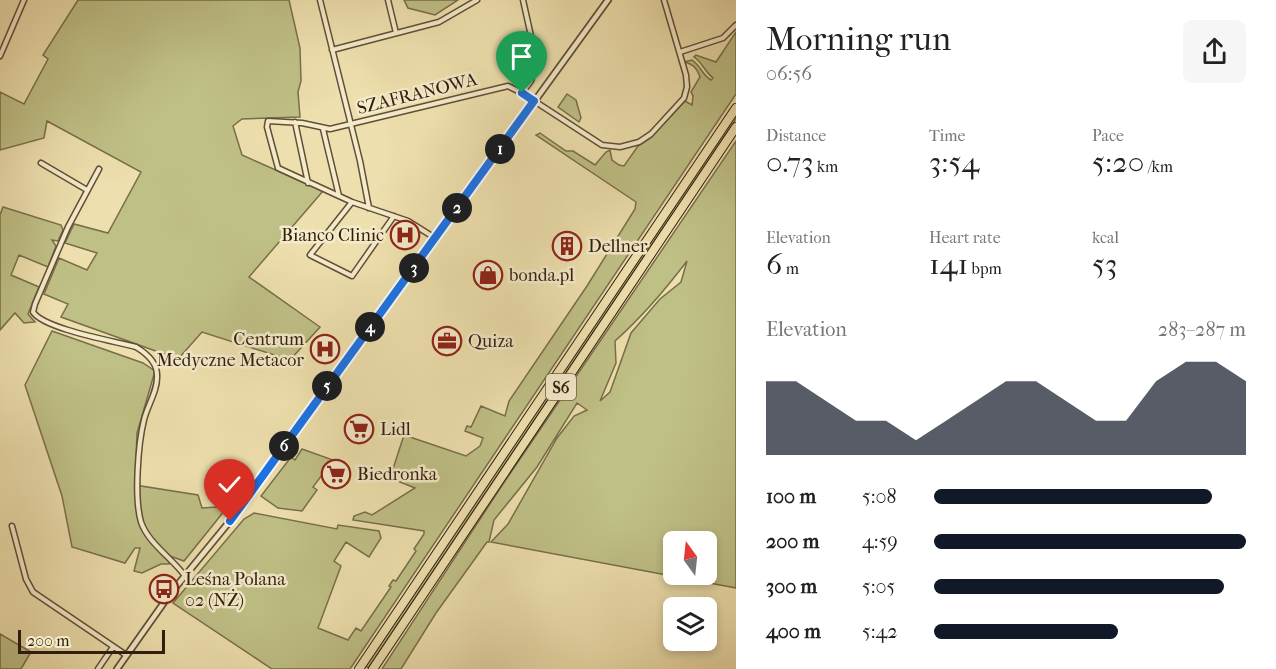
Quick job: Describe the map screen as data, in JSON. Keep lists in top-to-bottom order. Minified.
{"streets":{"highway":["S6"],"street":["SZAFRANOWA"]},"places":{"hospital":["Bianco Clinic","Centrum Medyczne Metacor"],"building":["Dellner"],"shop":["bonda.pl"],"office":["Quiza"],"supermarket":["Lidl","Biedronka"],"bus stop":["Leśna Polana 02 (NŻ)"]},"scale_bar":"200 m","north":"top","page":{"heading":["Morning run","06:56"],"stats":[["Distance","0.73 km"],["Time","3:54"],["Pace","5:20 /km"],["Elevation","6 m"],["Heart rate","141 bpm"],["kcal","53"]],"pins":["1","2","3","4","5","6"],"chart":["Elevation","283–287 m"],"list":[{"name":"100 m","note":"5:08"},{"name":"200 m","note":"4:59"},{"name":"300 m","note":"5:05"},{"name":"400 m","note":"5:42"}],"scale":"200 m"}}
